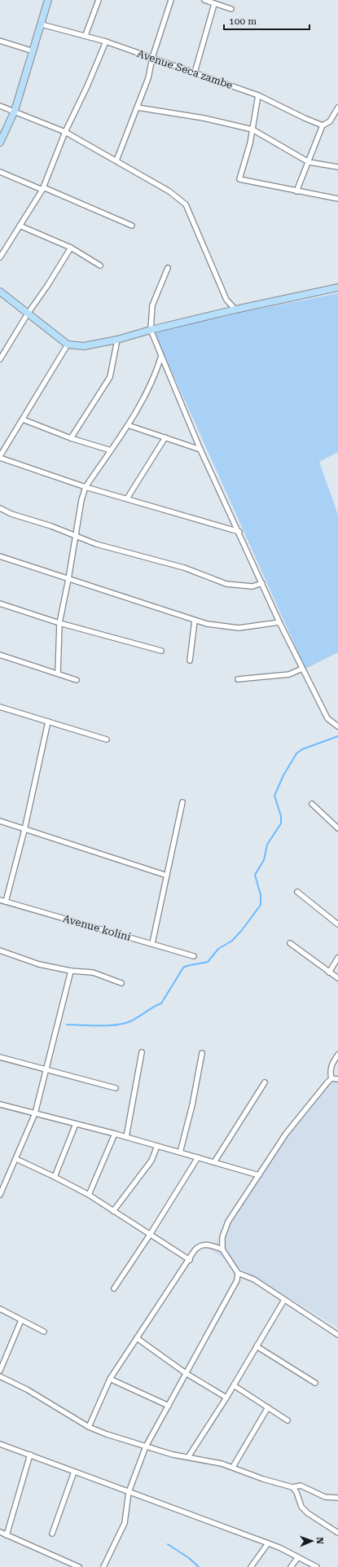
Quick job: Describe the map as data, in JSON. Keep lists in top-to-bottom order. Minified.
{"streets":{"street":["Avenue Seca zambe","Avenue kolini"]},"scale_bar":"100 m","north":"right"}
